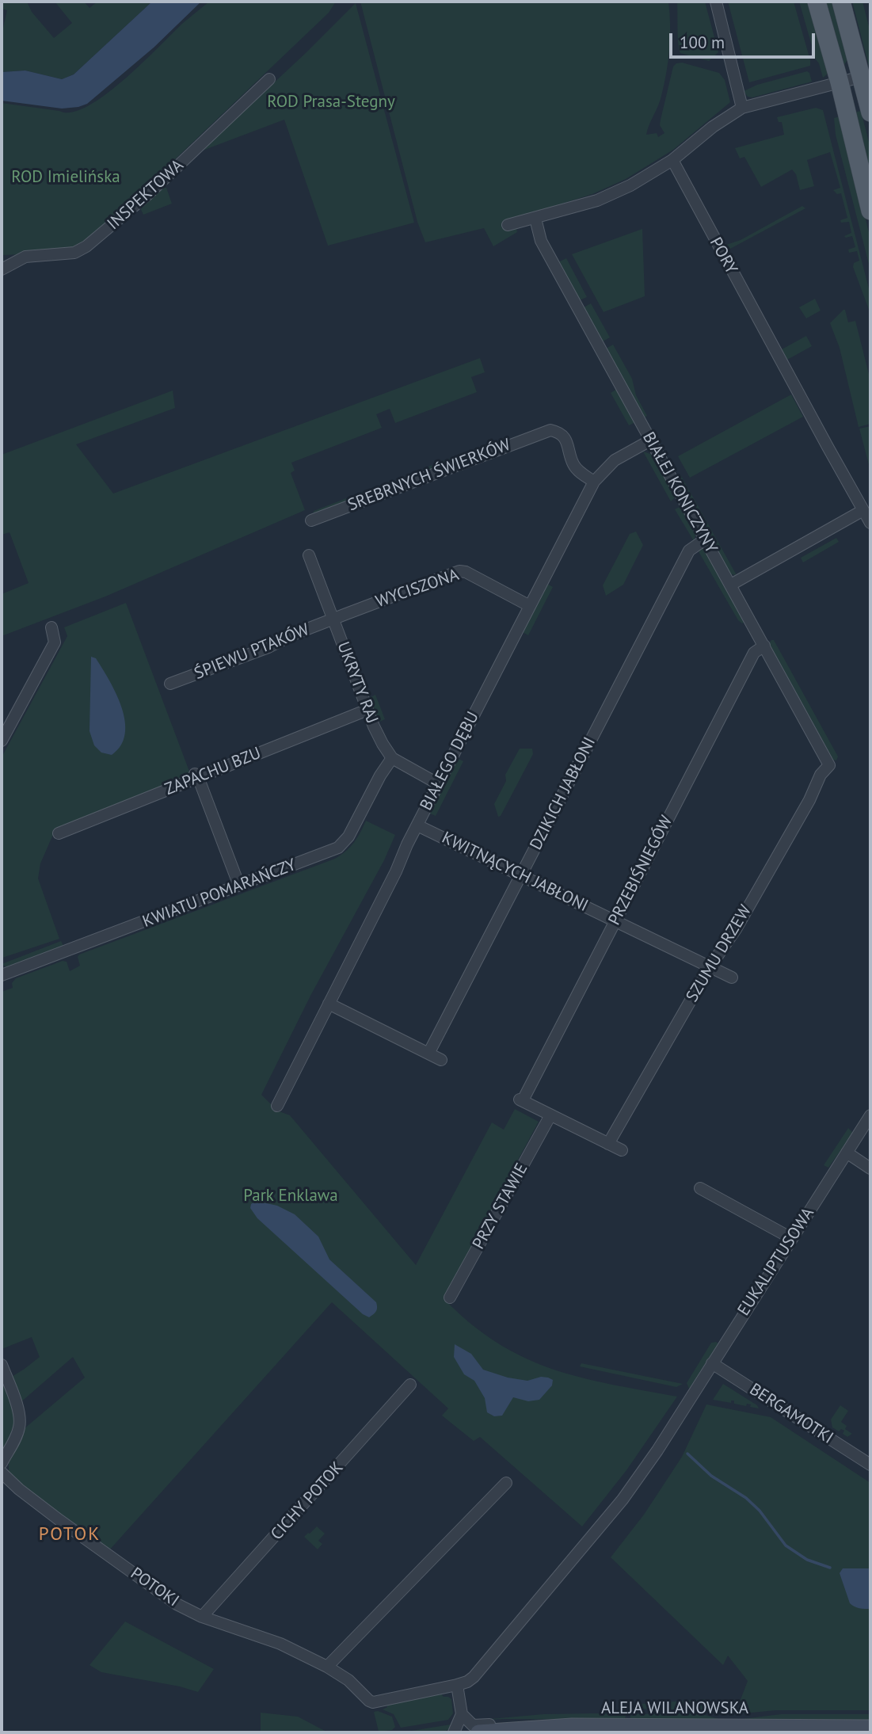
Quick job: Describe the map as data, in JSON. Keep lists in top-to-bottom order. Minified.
{"streets":{"main road":["ALEJA WILANOWSKA"],"street":["INSPEKTOWA","PORY","SREBRNYCH ŚWIERKÓW","BIAŁEJ KONICZYNY","WYCISZONA","ŚPIEWU PTAKÓW","UKRYTY RAJ","BIAŁEGO DĘBU","ZAPACHU BZU","DZIKICH JABŁONI","PRZEBIŚNIEGÓW","KWITNĄCYCH JABŁONI","KWIATU POMARAŃCZY","SZUMU DRZEW","PRZY STAWIE","EUKALIPTUSOWA","BERGAMOTKI","CICHY POTOK","POTOKI"]},"crossings":[["SREBRNYCH ŚWIERKÓW","BIAŁEGO DĘBU"],["BIAŁEJ KONICZYNY","BIAŁEGO DĘBU"],["BIAŁEJ KONICZYNY","DZIKICH JABŁONI"],["BIAŁEJ KONICZYNY","PRZEBIŚNIEGÓW"],["BIAŁEJ KONICZYNY","SZUMU DRZEW"],["WYCISZONA","ŚPIEWU PTAKÓW"],["WYCISZONA","UKRYTY RAJ"],["WYCISZONA","BIAŁEGO DĘBU"],["ŚPIEWU PTAKÓW","UKRYTY RAJ"],["UKRYTY RAJ","BIAŁEGO DĘBU"],["UKRYTY RAJ","ZAPACHU BZU"],["UKRYTY RAJ","KWIATU POMARAŃCZY"],["BIAŁEGO DĘBU","KWITNĄCYCH JABŁONI"],["DZIKICH JABŁONI","KWITNĄCYCH JABŁONI"],["PRZEBIŚNIEGÓW","KWITNĄCYCH JABŁONI"],["PRZEBIŚNIEGÓW","PRZY STAWIE"],["KWITNĄCYCH JABŁONI","SZUMU DRZEW"],["EUKALIPTUSOWA","BERGAMOTKI"],["EUKALIPTUSOWA","POTOKI"],["CICHY POTOK","POTOKI"]],"districts":["POTOK"],"parks":["ROD Prasa-Stegny","ROD Imielińska","Park Enklawa"],"scale_bar":"100 m"}
